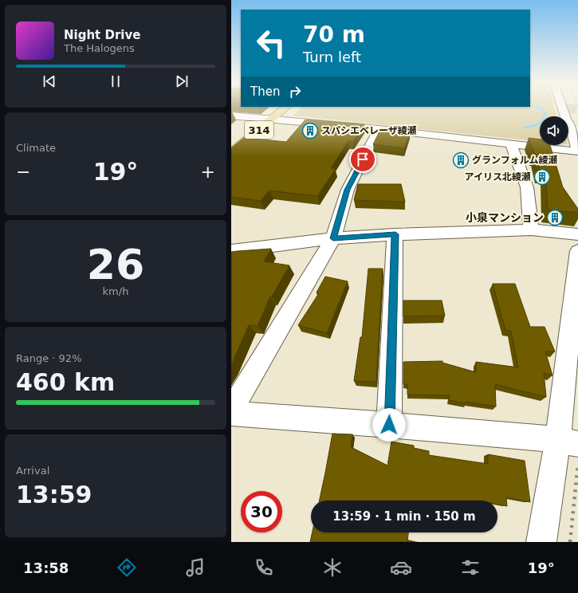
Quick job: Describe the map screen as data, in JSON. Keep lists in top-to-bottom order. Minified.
{"streets":{"main road":["314"]},"places":{"building":["スパシエベレーザ綾瀬","グランフォルム綾瀬","アイリス北綾瀬","小泉マンション"]},"page":{"turn":["70 m","Turn left"],"song":["Night Drive","The Halogens"],"then":"Then","tile":["Climate",["26","km/h"],["Range · 92%","460 km"],["Arrival","13:59"]],"heat":["−","19°","+"],"limit":"30","trip":"13:59 · 1 min · 150 m","tabs":["13:58","19°"]}}
